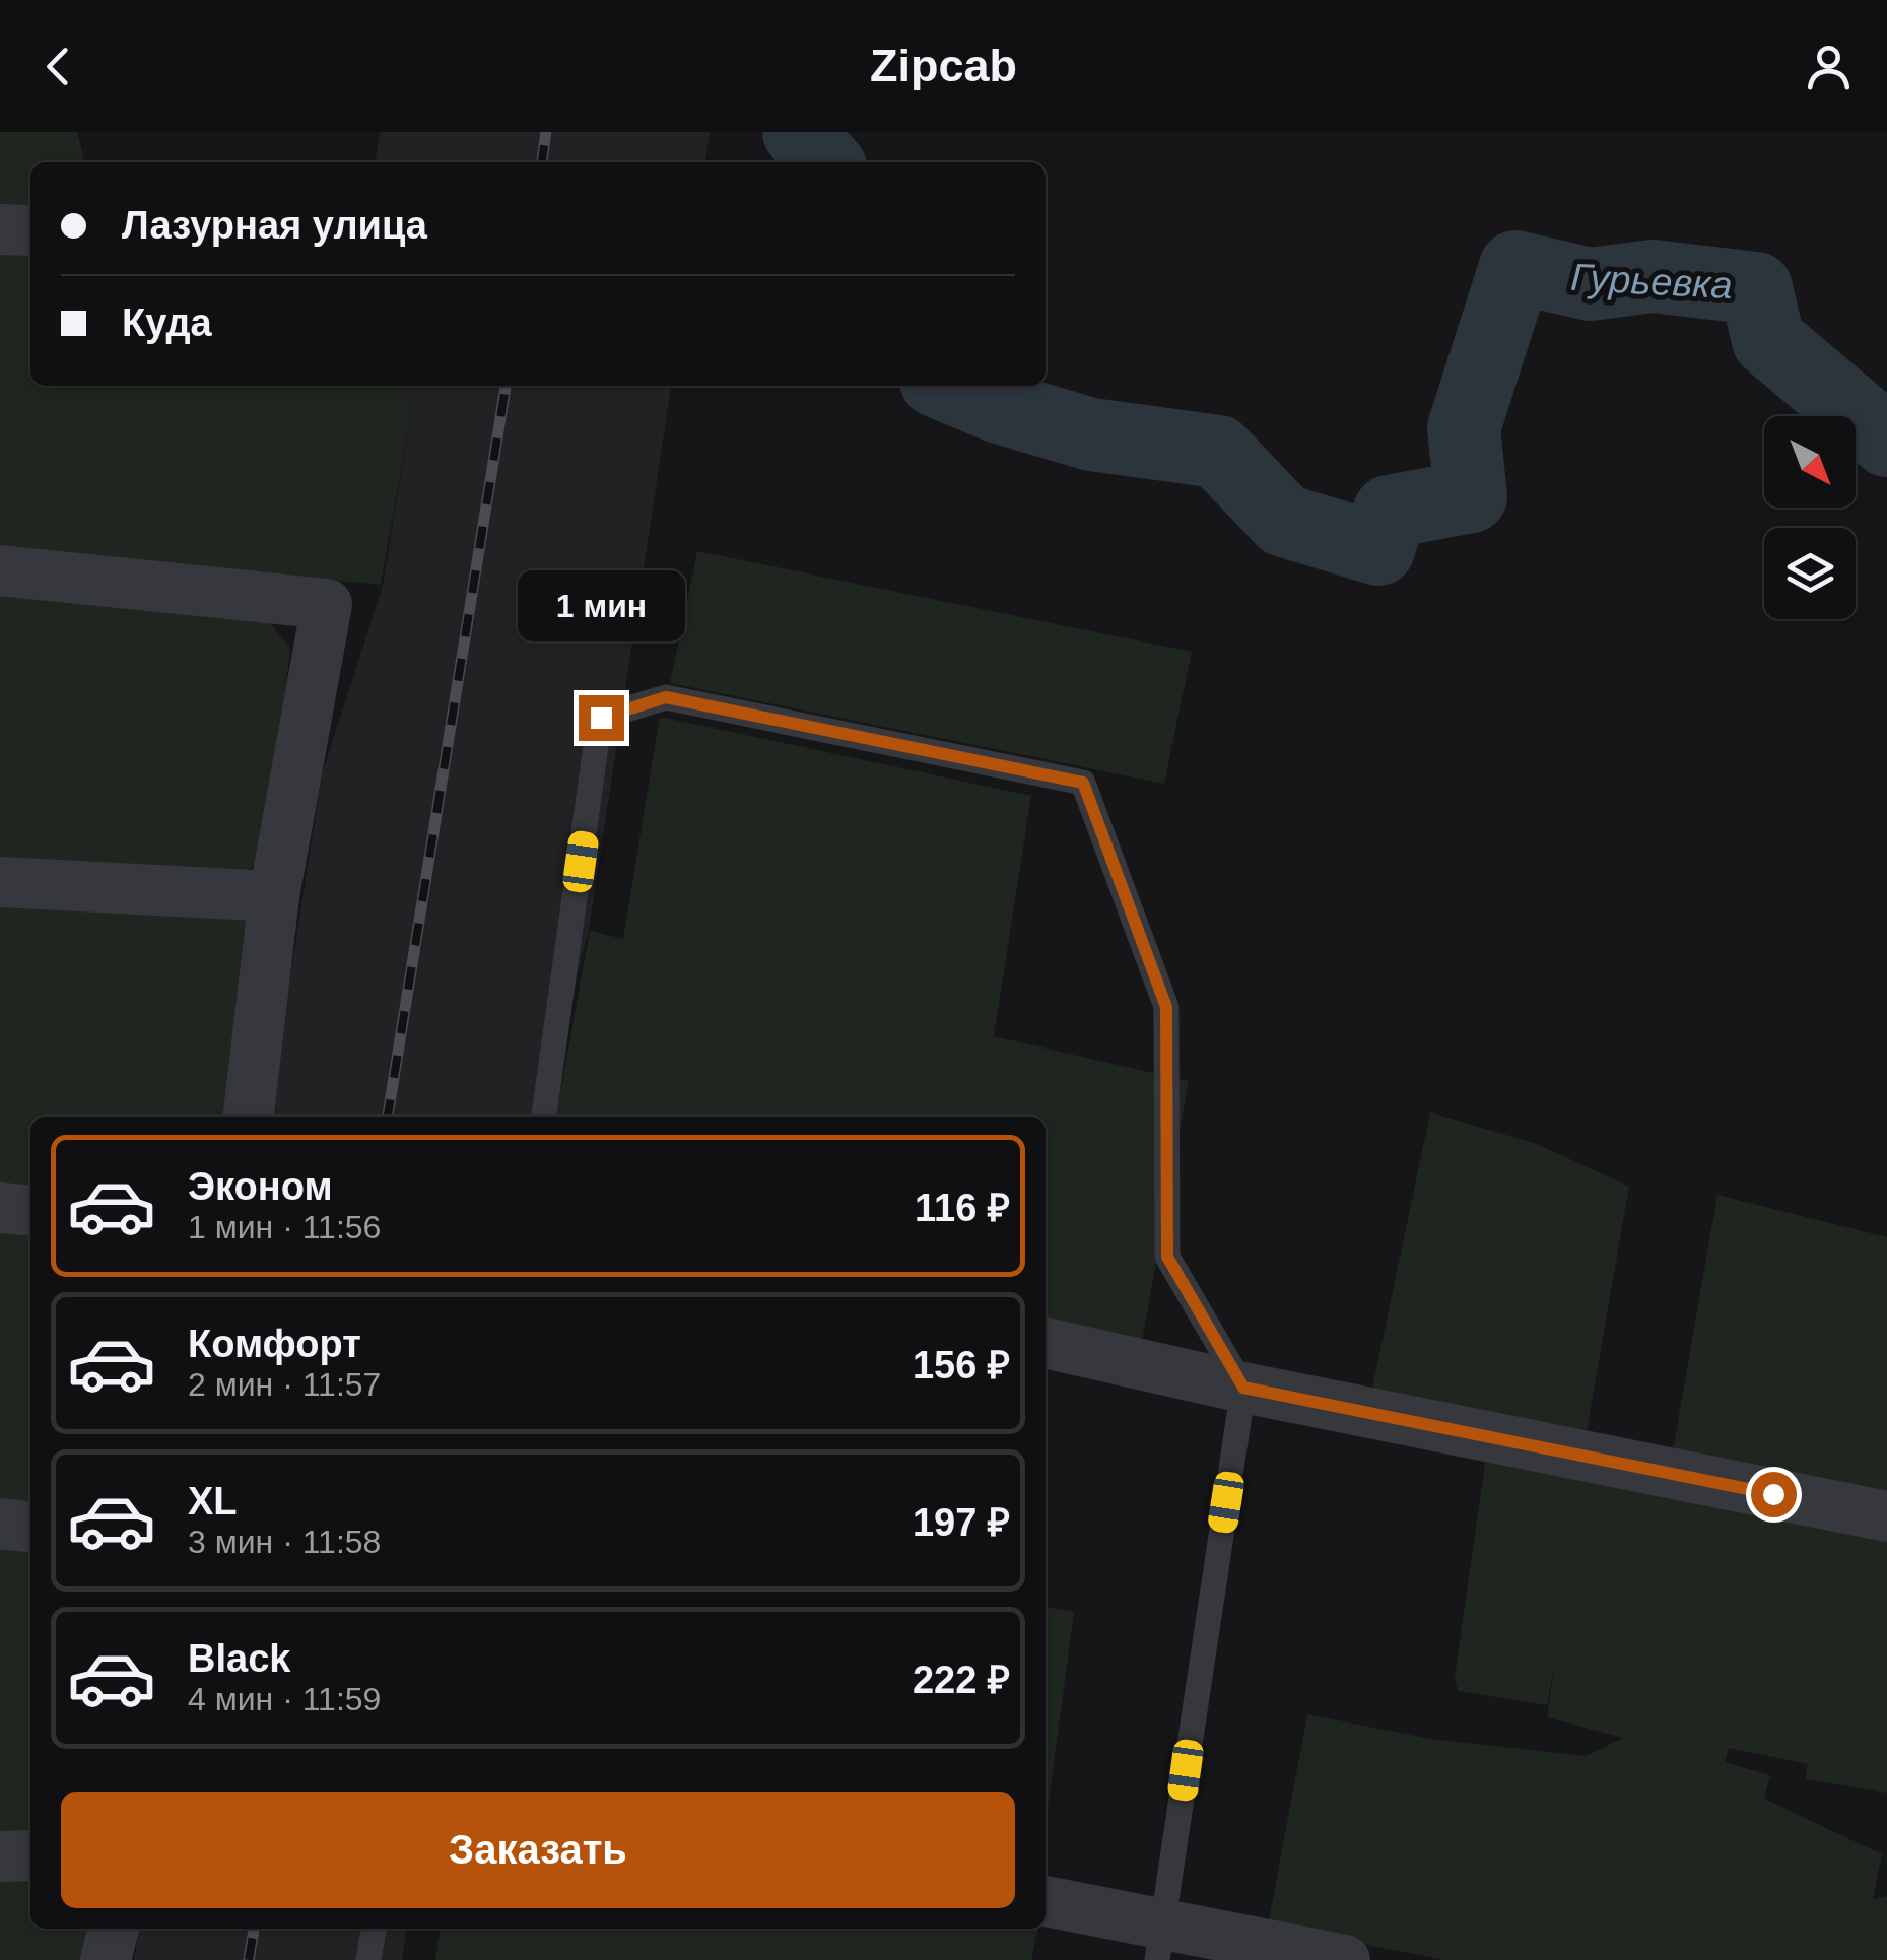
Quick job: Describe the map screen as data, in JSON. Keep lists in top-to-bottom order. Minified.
{"water":["Гурьевка"],"north":"bottom right","page":{"header":"Zipcab","banner":["Лазурная улица","Куда"],"bubble":"1 мин","list":[{"name":"Эконом","note":"1 мин · 11:56","value":"116 ₽"},{"name":"Комфорт","note":"2 мин · 11:57","value":"156 ₽"},{"name":"XL","note":"3 мин · 11:58","value":"197 ₽"},{"name":"Black","note":"4 мин · 11:59","value":"222 ₽"}],"buttons":"Заказать"}}
